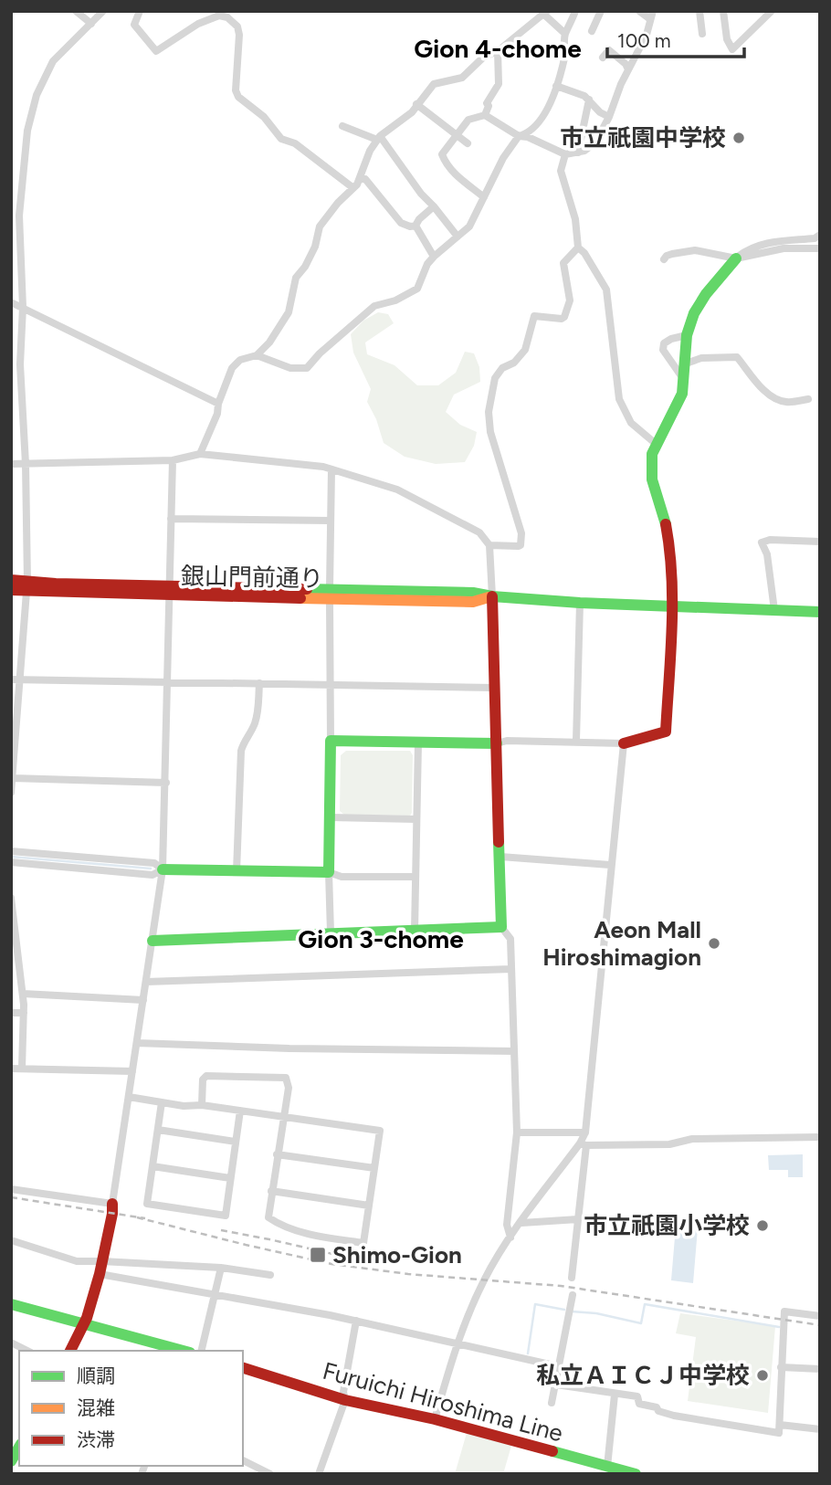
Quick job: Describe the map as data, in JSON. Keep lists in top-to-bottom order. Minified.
{"streets":{"street":["銀山門前通り","Furuichi Hiroshima Line"]},"districts":["Gion 4-chome","Gion 3-chome"],"places":{"other":["市立祇園中学校","Aeon Mall Hiroshimagion","市立祇園小学校","私立ＡＩＣＪ中学校"],"transit":["Shimo-Gion"]},"legend":["順調","混雑","渋滞"],"scale_bar":"100 m"}
